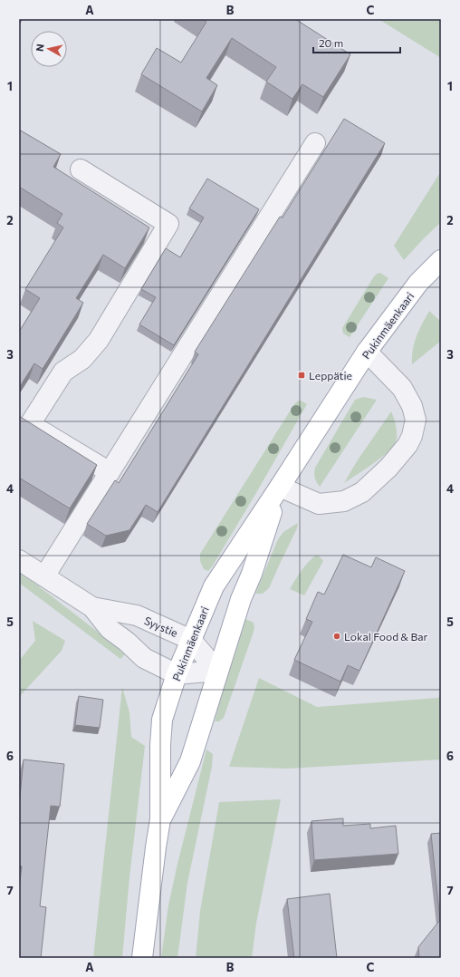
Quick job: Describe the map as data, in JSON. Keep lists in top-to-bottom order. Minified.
{"streets":{"main road":["Pukinmäenkaari"],"street":["Syystie"]},"crossings":[["Pukinmäenkaari","Syystie"]],"places":{"transit":["Leppätie"],"other":["Lokal Food & Bar"]},"scale_bar":"20 m","north":"left","grid":{"columns":["A","B","C"],"rows":["1","2","3","4","5","6","7"]}}
